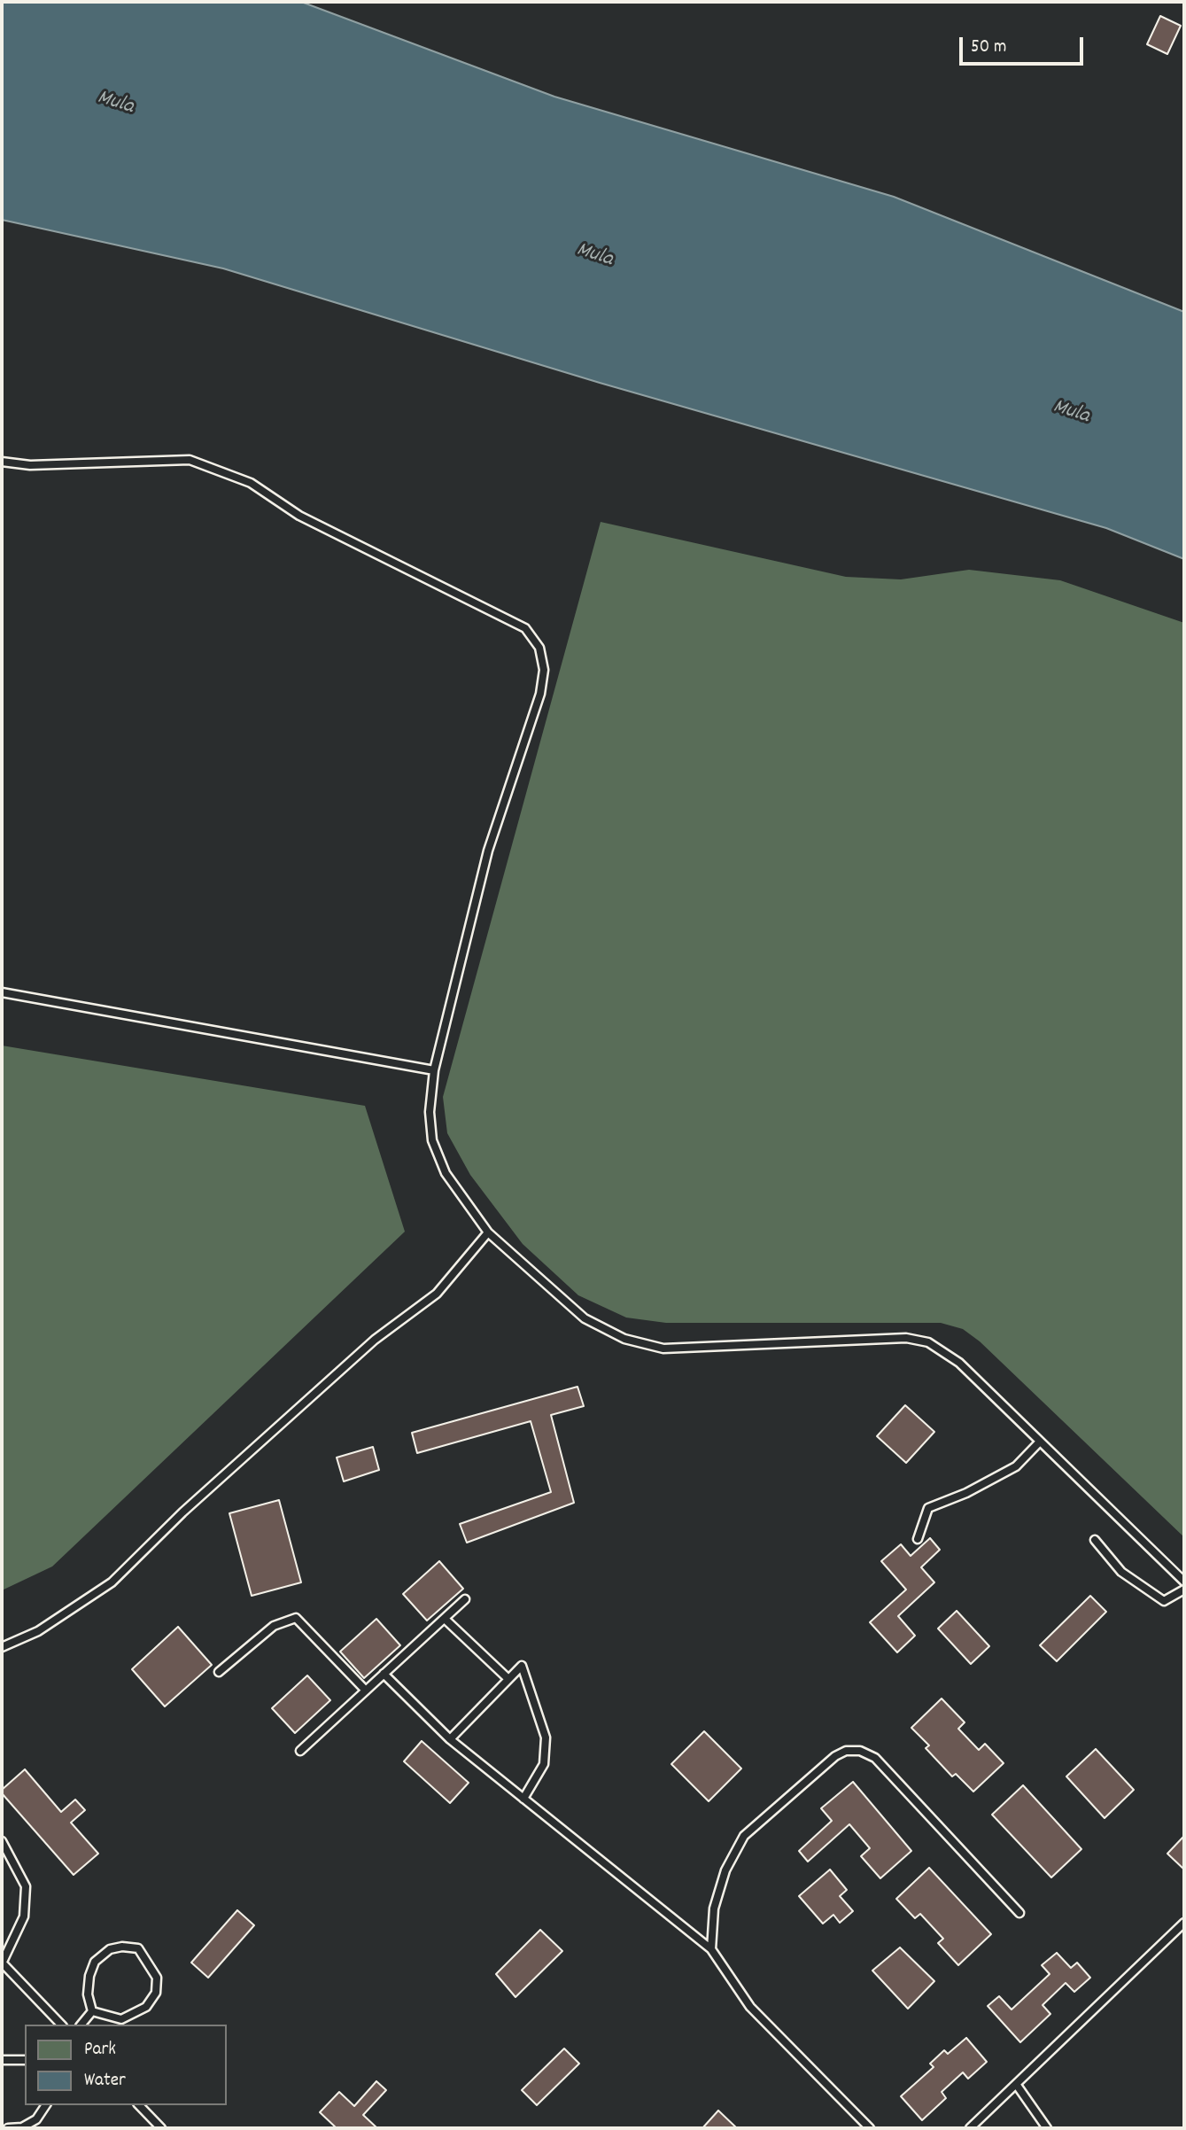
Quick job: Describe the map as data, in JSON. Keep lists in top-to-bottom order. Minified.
{"water":["Mula"],"legend":["Park","Water"],"scale_bar":"50 m"}
